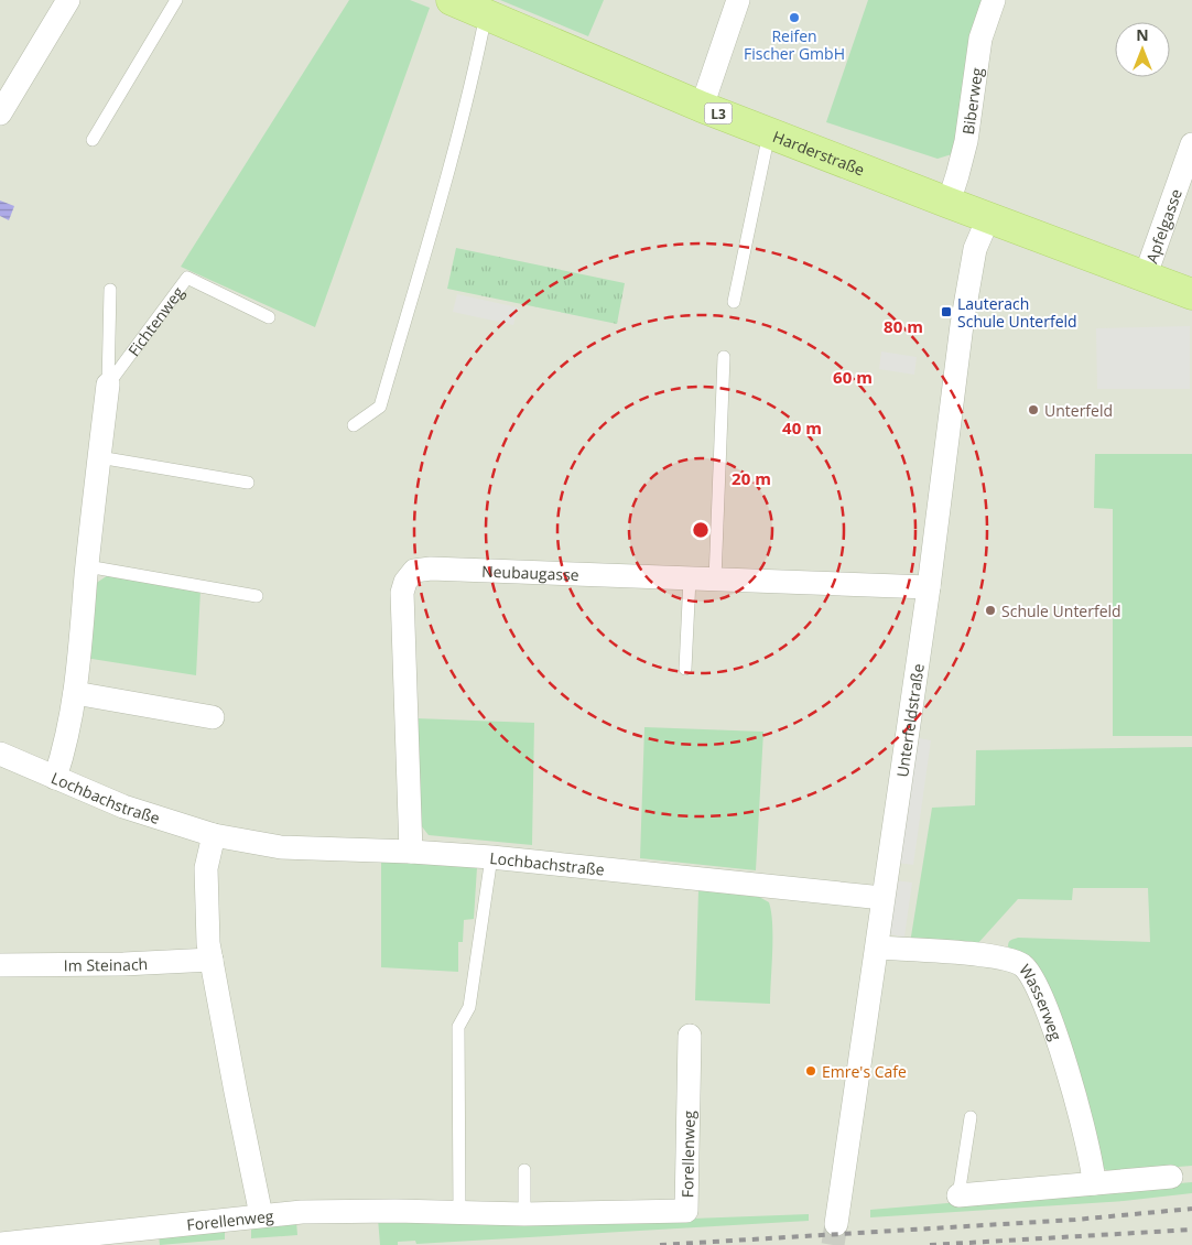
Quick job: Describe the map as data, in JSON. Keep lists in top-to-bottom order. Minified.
{"streets":{"main road":["L3","Harderstraße"],"street":["Biberweg","Apfelgasse","Fichtenweg","Neubaugasse","Unterfeldstraße","Lochbachstraße","Im Steinach","Wasserweg","Forellenweg"]},"crossings":[["Biberweg","Harderstraße"],["Harderstraße","Apfelgasse"],["Harderstraße","Unterfeldstraße"],["Fichtenweg","Lochbachstraße"],["Neubaugasse","Unterfeldstraße"],["Neubaugasse","Lochbachstraße"],["Unterfeldstraße","Lochbachstraße"],["Unterfeldstraße","Wasserweg"]],"places":{"other":["Reifen Fischer GmbH","Unterfeld","Schule Unterfeld","Emre's Cafe"],"transit":["Lauterach Schule Unterfeld"]},"north":"top","rings":["80 m","60 m","40 m","20 m"]}
